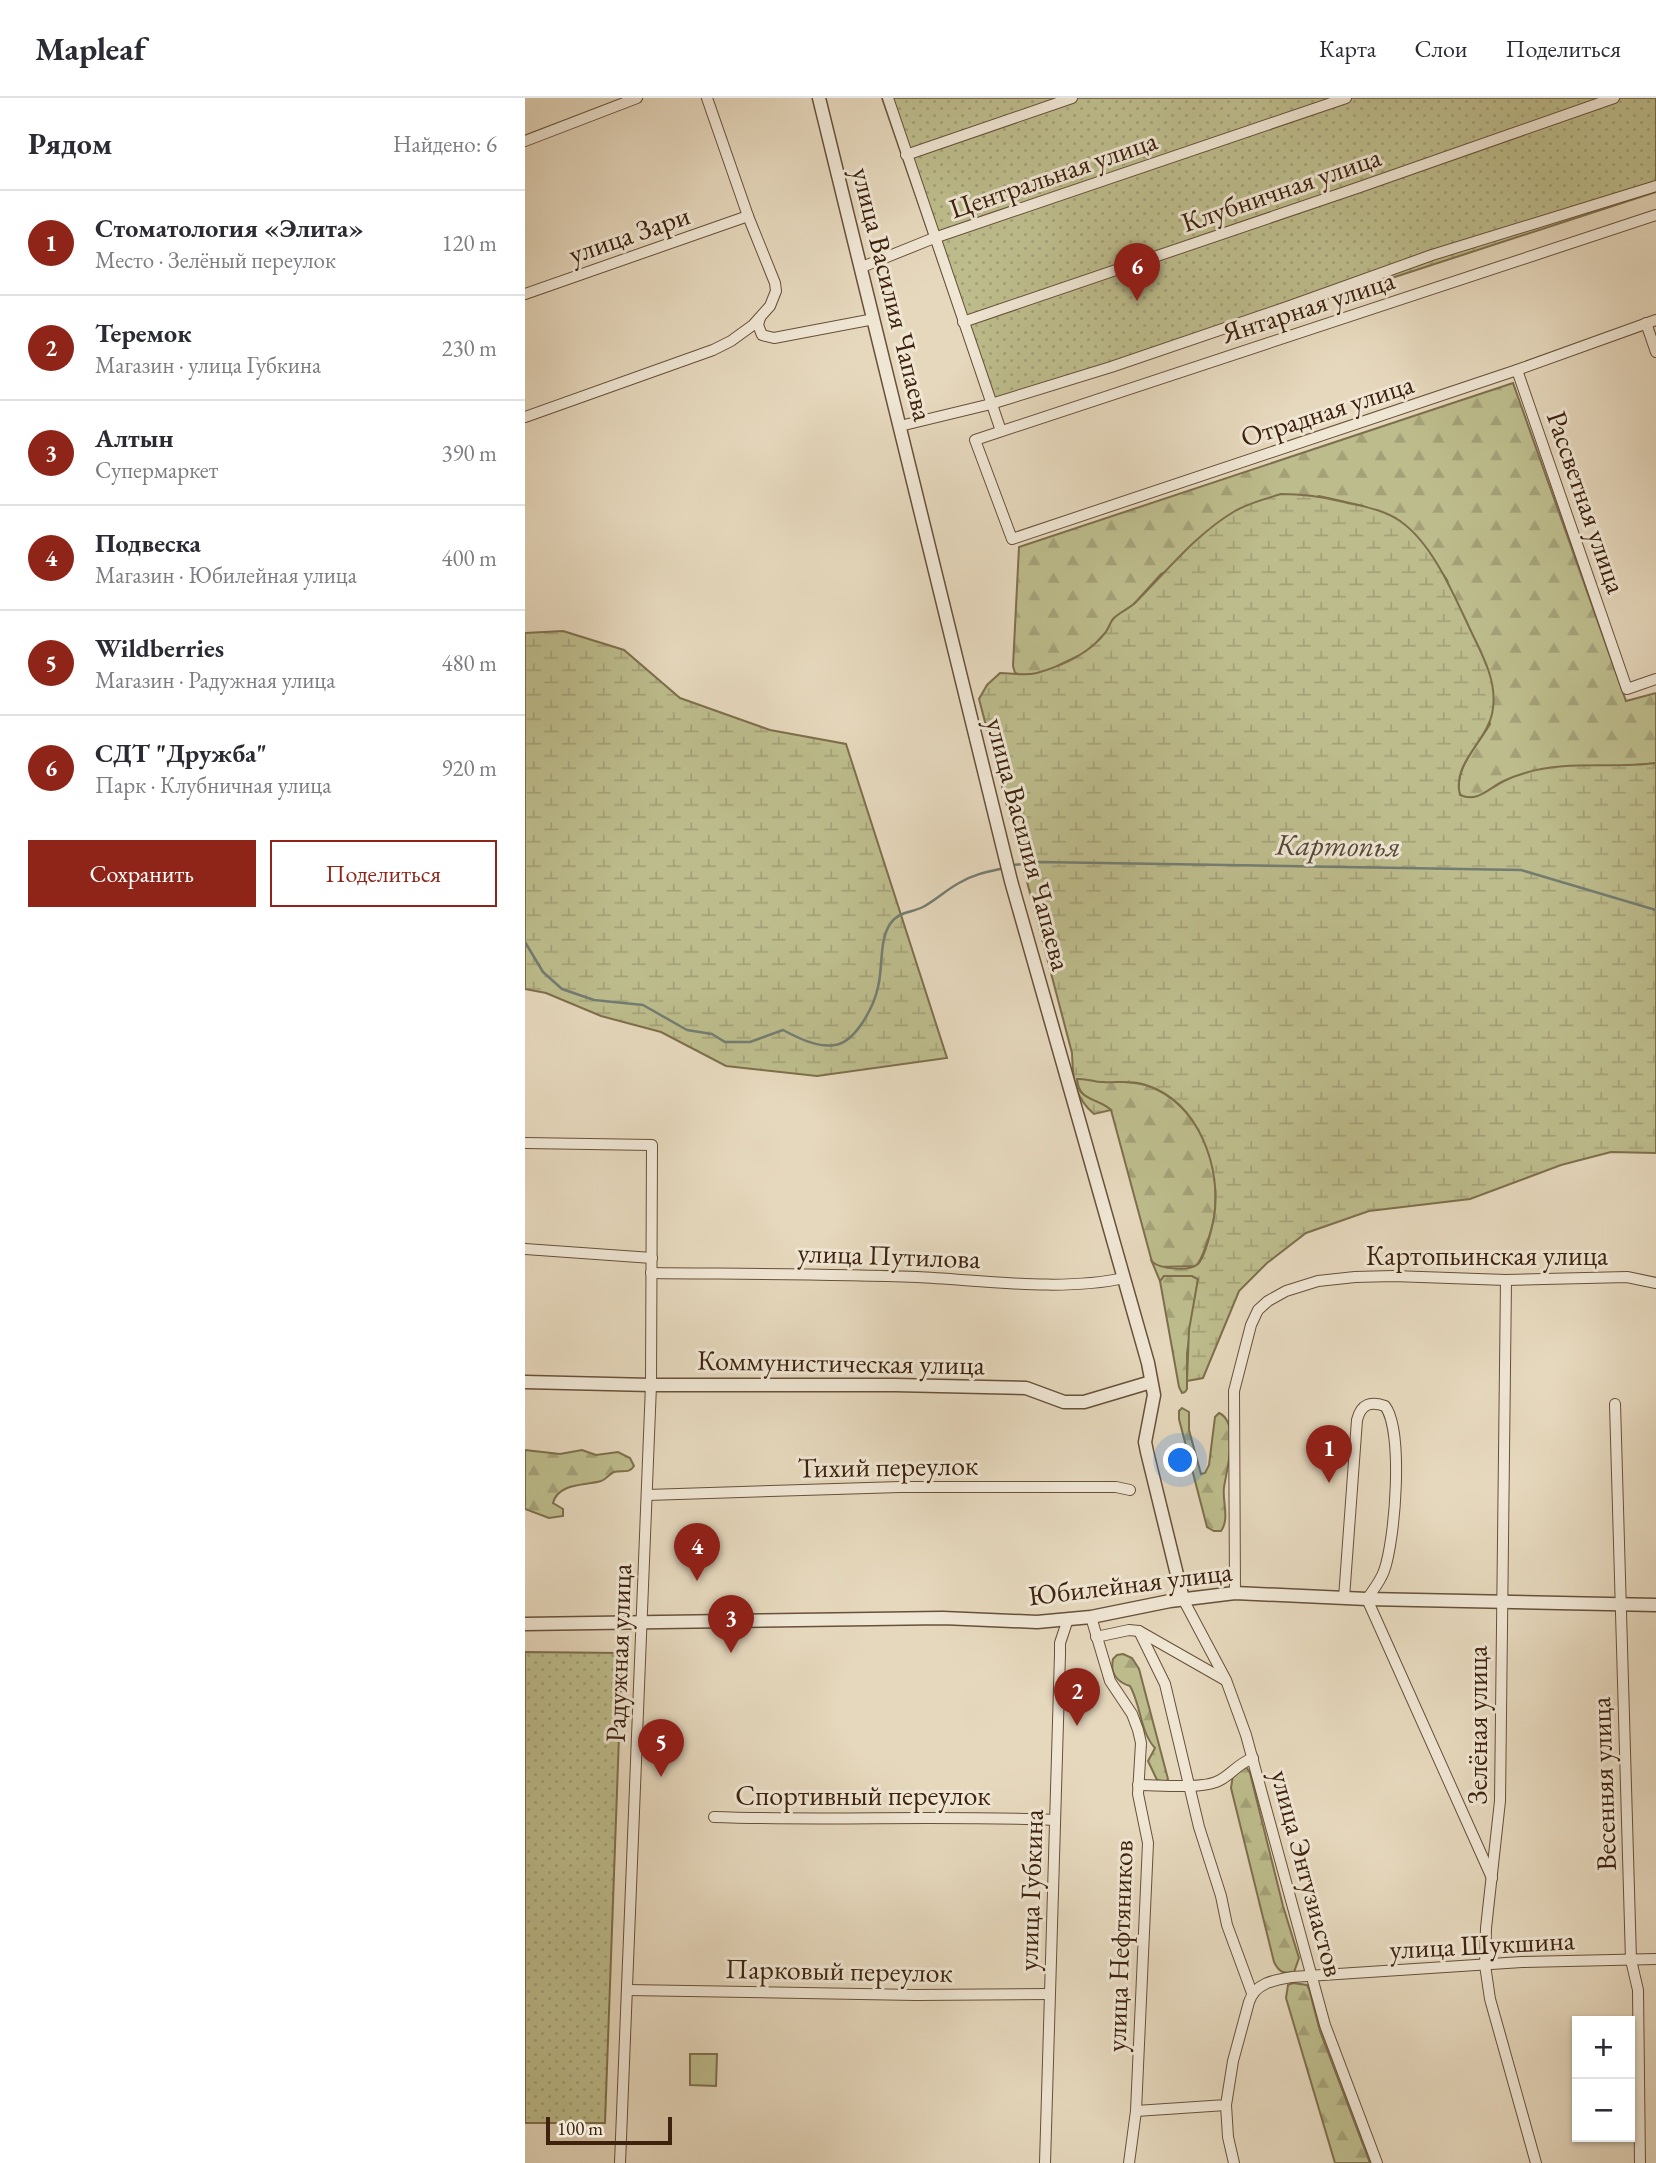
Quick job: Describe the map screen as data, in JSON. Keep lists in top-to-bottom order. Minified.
{"streets":{"street":["Центральная улица","Клубничная улица","улица Зари","улица Василия Чапаева","Янтарная улица","Отрадная улица","Рассветная улица","улица Путилова","Картопьинская улица","Коммунистическая улица","Тихий переулок","Юбилейная улица","Радужная улица","Зелёная улица","Весенняя улица","Спортивный переулок","улица Энтузиастов","улица Губкина","улица Шукшина","улица Нефтяников","Парковый переулок"]},"crossings":[["Центральная улица","улица Василия Чапаева"],["улица Василия Чапаева","Янтарная улица"],["улица Василия Чапаева","улица Путилова"],["улица Василия Чапаева","Коммунистическая улица"],["улица Василия Чапаева","Юбилейная улица"],["улица Василия Чапаева","улица Энтузиастов"],["Янтарная улица","Отрадная улица"],["Отрадная улица","Рассветная улица"],["улица Путилова","Радужная улица"],["Картопьинская улица","Юбилейная улица"],["Картопьинская улица","Зелёная улица"],["Коммунистическая улица","Радужная улица"],["Тихий переулок","Радужная улица"],["Юбилейная улица","Радужная улица"],["Юбилейная улица","Зелёная улица"],["Юбилейная улица","Весенняя улица"],["Юбилейная улица","улица Энтузиастов"],["Юбилейная улица","улица Губкина"],["Юбилейная улица","улица Нефтяников"],["Радужная улица","Парковый переулок"],["Зелёная улица","улица Шукшина"],["Весенняя улица","улица Шукшина"],["Спортивный переулок","улица Губкина"],["улица Энтузиастов","улица Шукшина"],["улица Губкина","Парковый переулок"]],"water":["Картопья"],"scale_bar":"100 m","page":{"header":"Mapleaf","nav":["Карта","Слои","Поделиться"],"heading":["Рядом","Найдено: 6"],"list":[{"mark":"1","name":"Стоматология «Элита»","note":"Место · Зелёный переулок","value":"120 m"},{"mark":"2","name":"Теремок","note":"Магазин · улица Губкина","value":"230 m"},{"mark":"3","name":"Алтын","note":"Супермаркет","value":"390 m"},{"mark":"4","name":"Подвеска","note":"Магазин · Юбилейная улица","value":"400 m"},{"mark":"5","name":"Wildberries","note":"Магазин · Радужная улица","value":"480 m"},{"mark":"6","name":"СДТ \"Дружба\"","note":"Парк · Клубничная улица","value":"920 m"}],"pins":["6","1","4","3","2","5"],"buttons":["Сохранить","Поделиться"],"map_buttons":["+","−"],"scale":"100 m"}}
